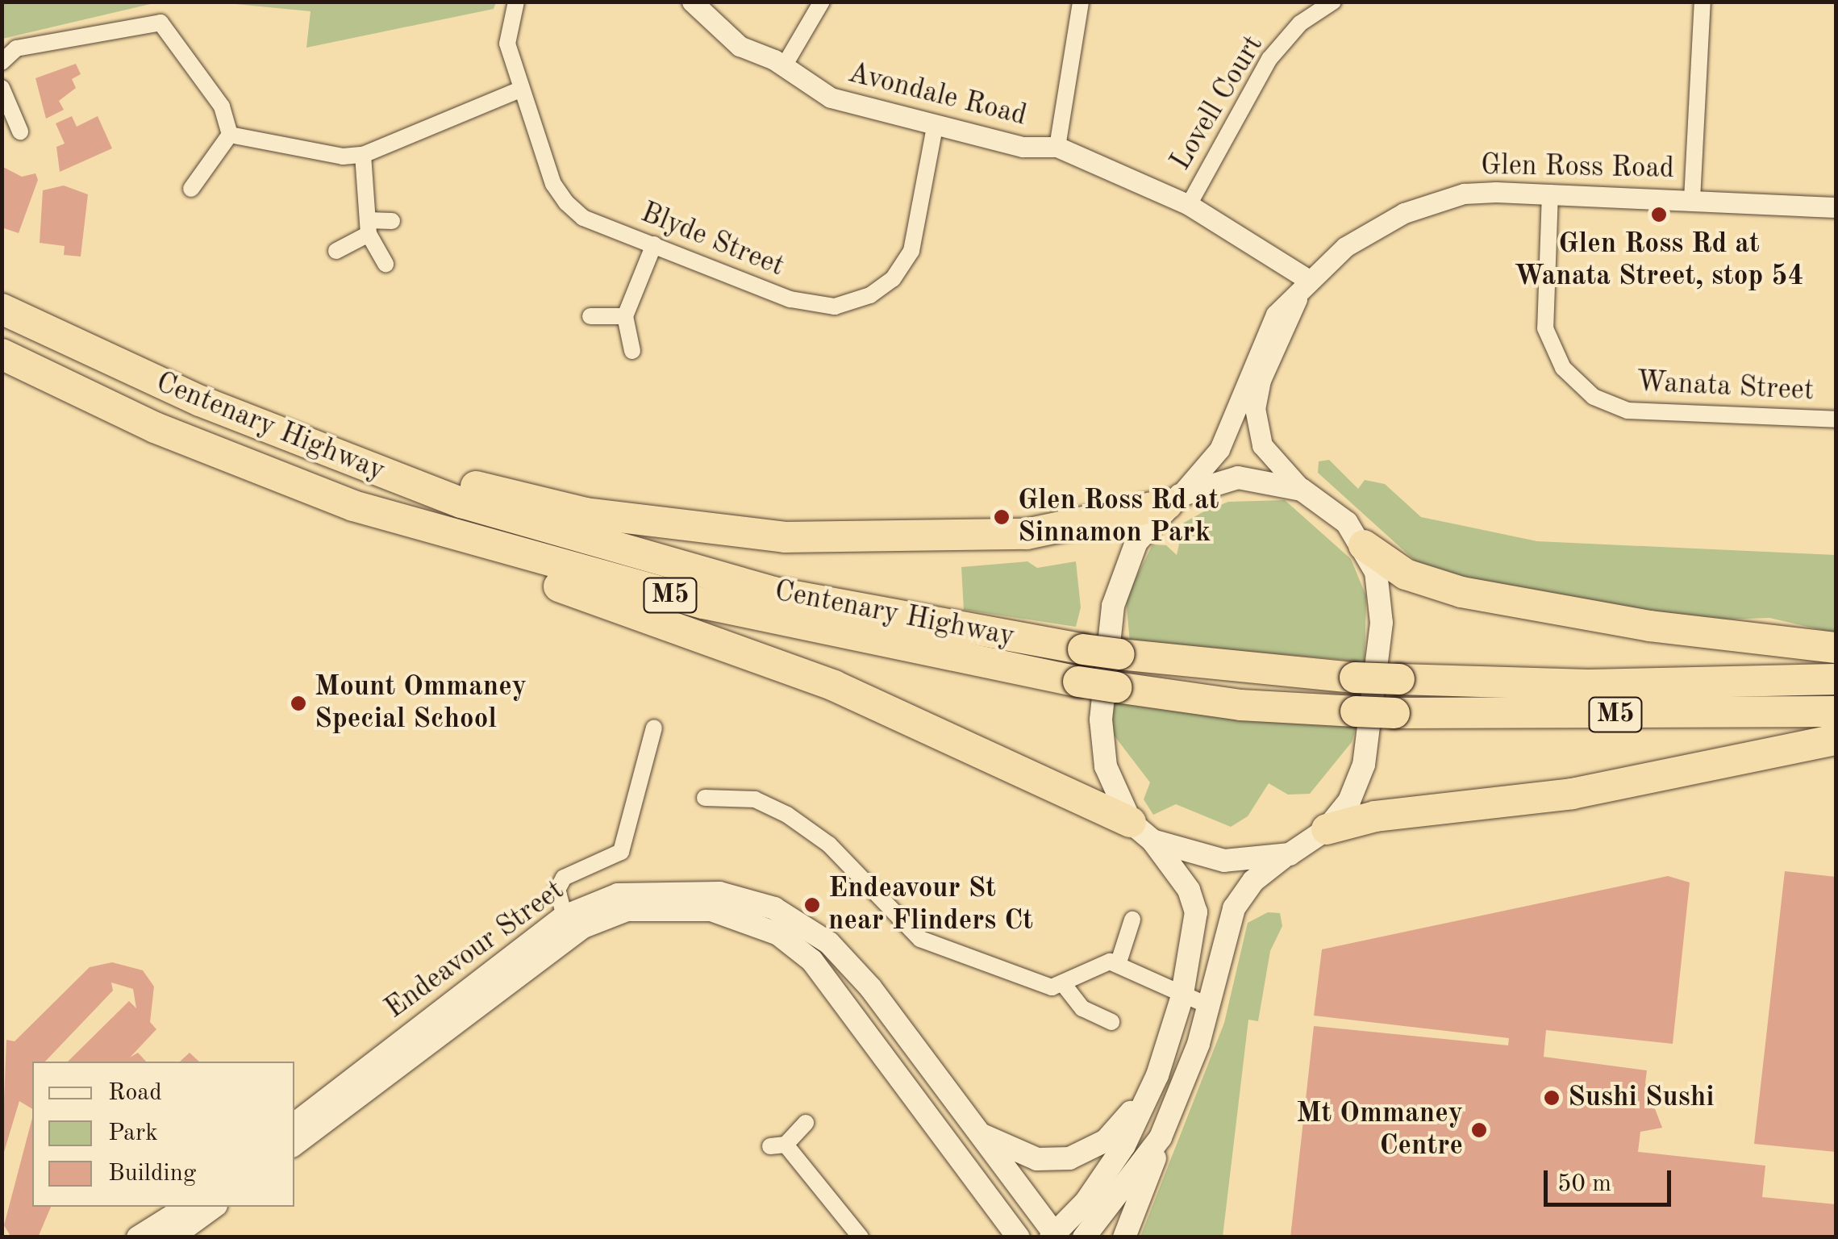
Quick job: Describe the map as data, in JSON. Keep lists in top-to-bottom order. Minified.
{"streets":{"highway":["Centenary Highway","M5"],"main road":["Endeavour Street"],"street":["Avondale Road","Lovell Court","Glen Ross Road","Blyde Street","Wanata Street"]},"crossings":[["Avondale Road","Lovell Court"],["Avondale Road","Glen Ross Road"],["Avondale Road","Blyde Street"],["Glen Ross Road","Wanata Street"]],"places":["Glen Ross Rd at Wanata Street, stop 54","Glen Ross Rd at Sinnamon Park","Mount Ommaney Special School","Endeavour St near Flinders Ct","Sushi Sushi","Mt Ommaney Centre"],"legend":["Road","Park","Building"],"scale_bar":"50 m"}
